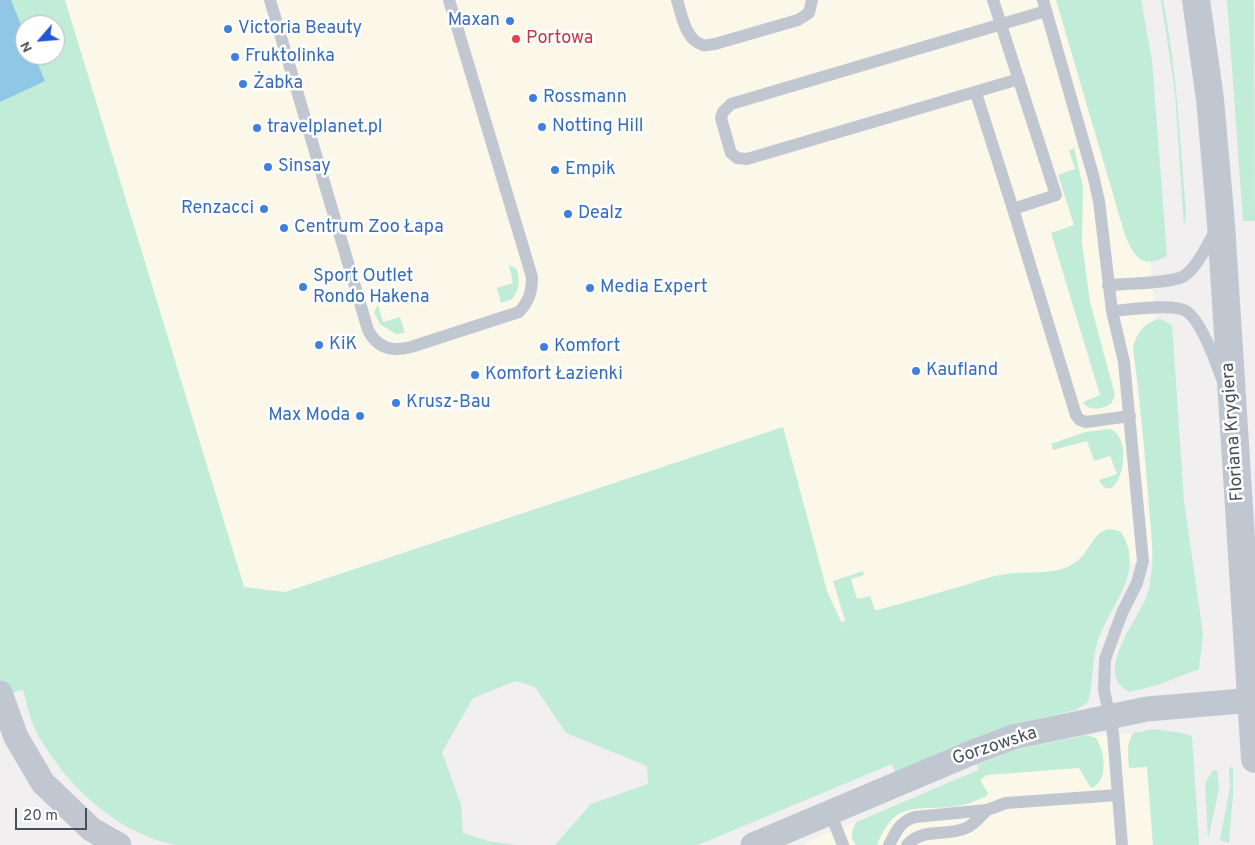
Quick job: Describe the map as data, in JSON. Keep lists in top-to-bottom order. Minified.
{"streets":{"street":["Floriana Krygiera","Gorzowska"]},"crossings":[["Floriana Krygiera","Gorzowska"]],"places":["Maxan","Victoria Beauty","Portowa","Fruktolinka","Żabka","Rossmann","Notting Hill","travelplanet.pl","Sinsay","Empik","Renzacci","Dealz","Centrum Zoo Łapa","Sport Outlet Rondo Hakena","Media Expert","KiK","Komfort","Kaufland","Komfort Łazienki","Krusz-Bau","Max Moda"],"scale_bar":"20 m","north":"bottom left"}
